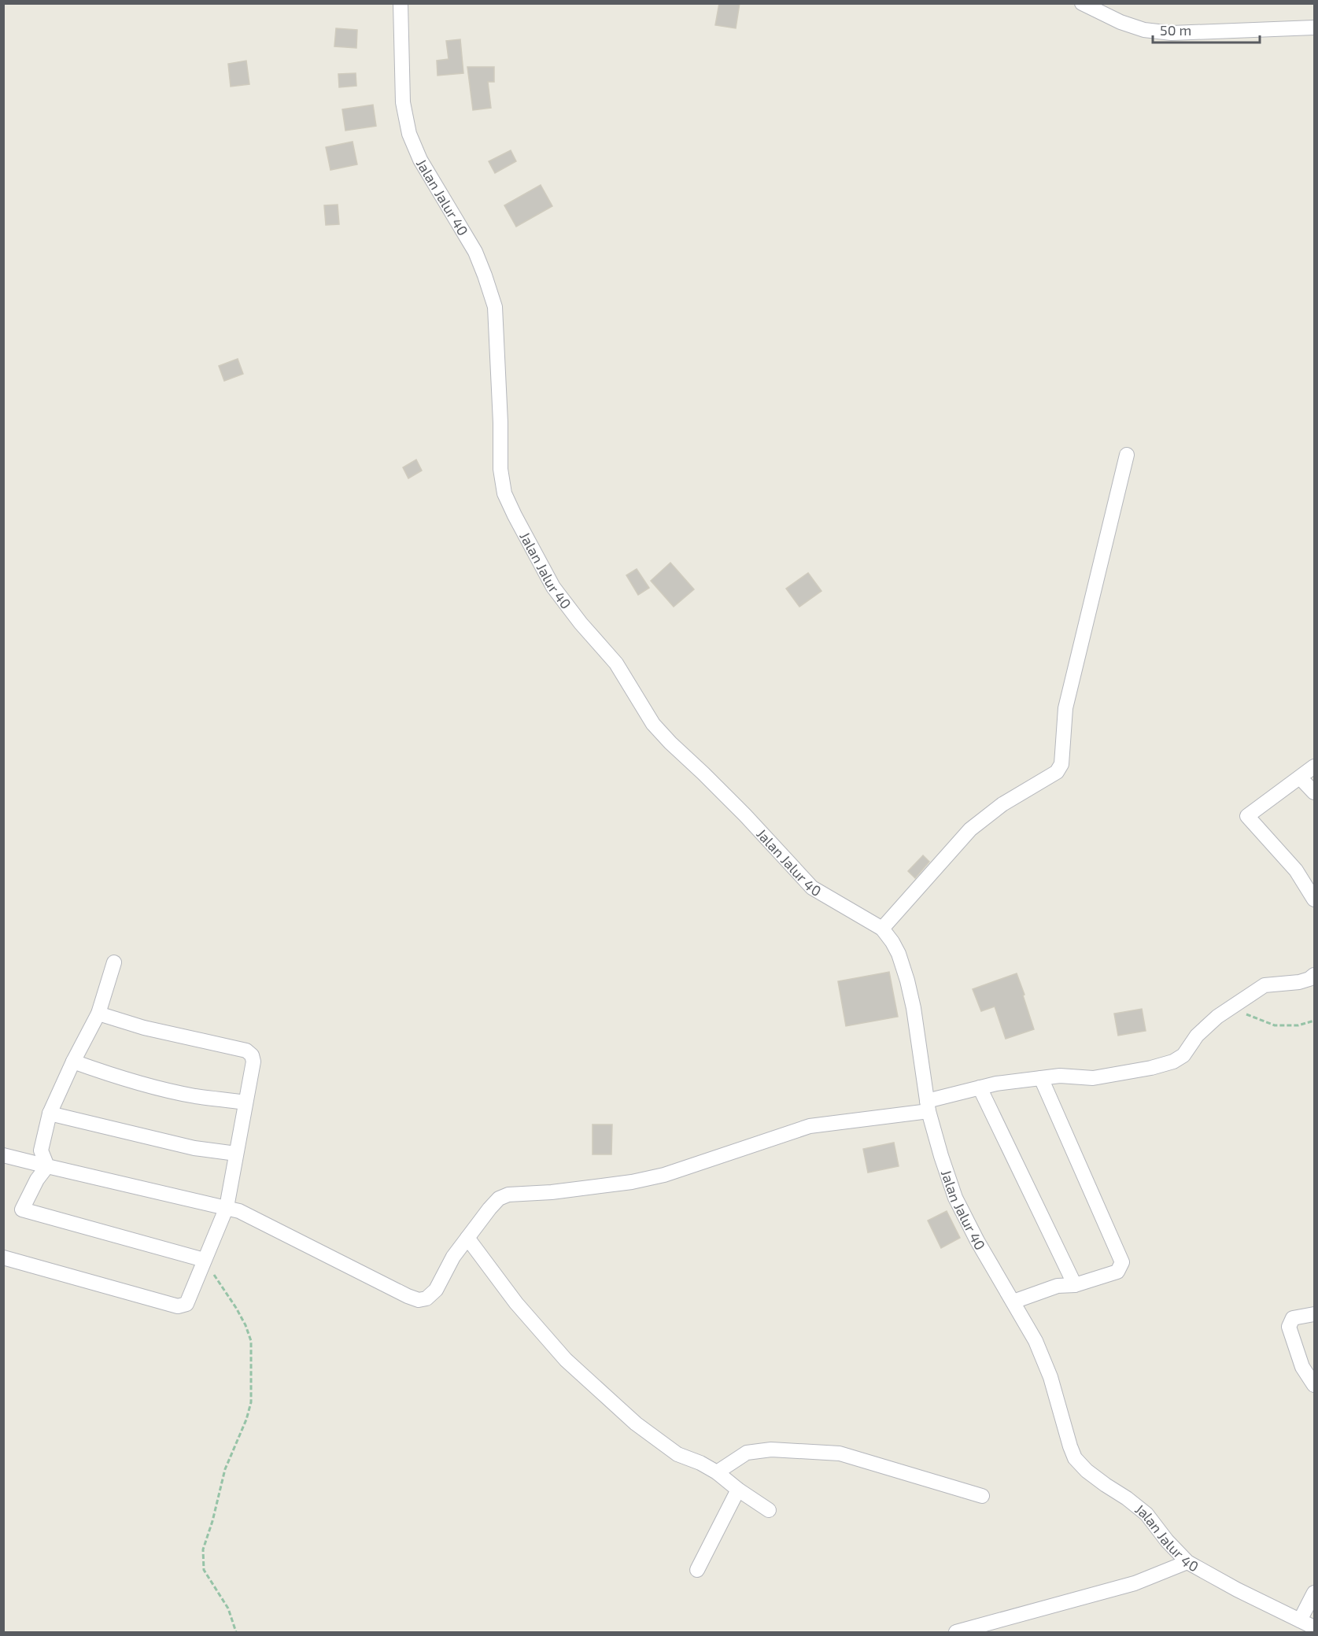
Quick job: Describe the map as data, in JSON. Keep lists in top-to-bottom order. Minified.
{"streets":{"street":["Jalan Jalur 40"]},"scale_bar":"50 m"}
